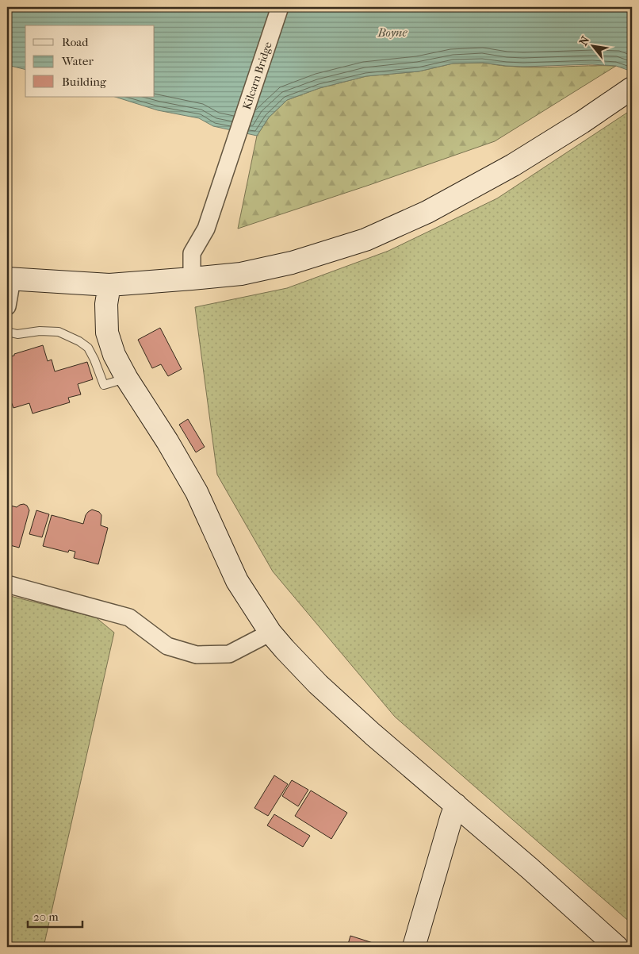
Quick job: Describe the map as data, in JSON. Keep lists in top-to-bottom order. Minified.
{"streets":{"street":["Kilcarn Bridge"]},"water":["Boyne"],"legend":["Road","Water","Building"],"scale_bar":"20 m","north":"top left"}
